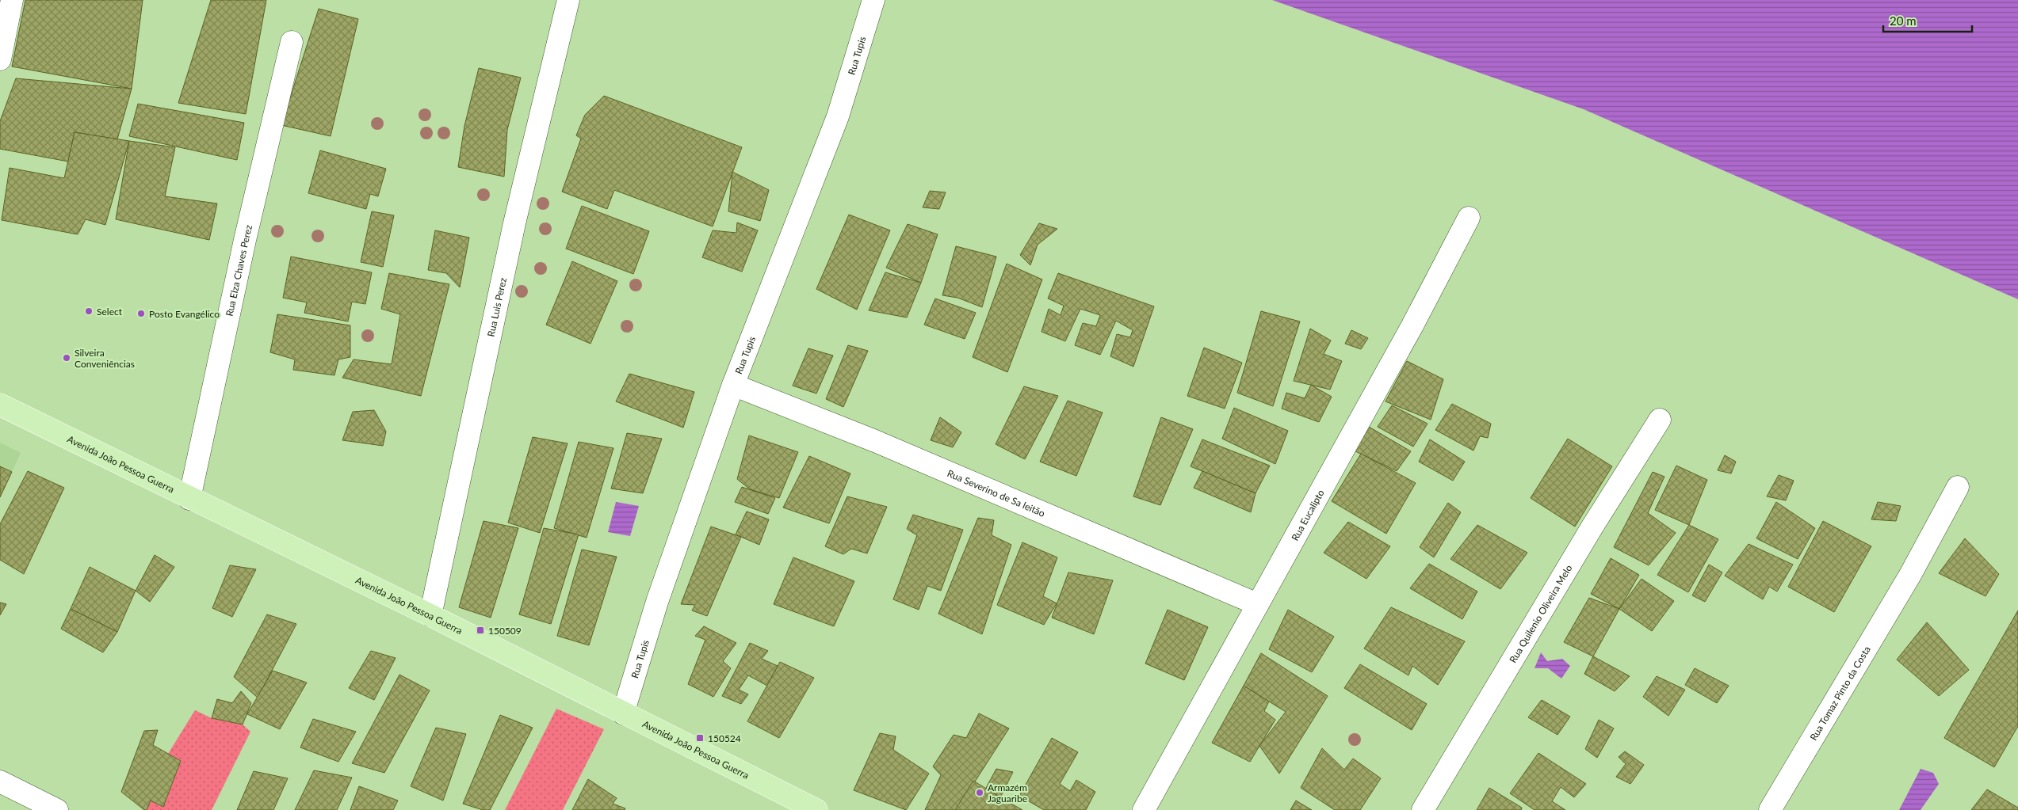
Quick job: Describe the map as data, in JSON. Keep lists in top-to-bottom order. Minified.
{"streets":{"main road":["Avenida João Pessoa Guerra"],"street":["Rua Tupis","Rua Elza Chaves Perez","Rua Luis Perez","Rua Severino de Sa leitão","Rua Eucalipto","Rua Quilenio Oliveira Melo","Rua Tomaz Pinto da Costa"]},"crossings":[["Rua Tupis","Avenida João Pessoa Guerra"],["Rua Tupis","Rua Severino de Sa leitão"],["Rua Elza Chaves Perez","Avenida João Pessoa Guerra"],["Rua Luis Perez","Avenida João Pessoa Guerra"],["Rua Severino de Sa leitão","Rua Eucalipto"]],"places":{"other":["Select","Posto Evangélico","Silveira Conveniências","Armazém Jaguaribe"],"transit":["150509","150524"]},"scale_bar":"20 m"}
